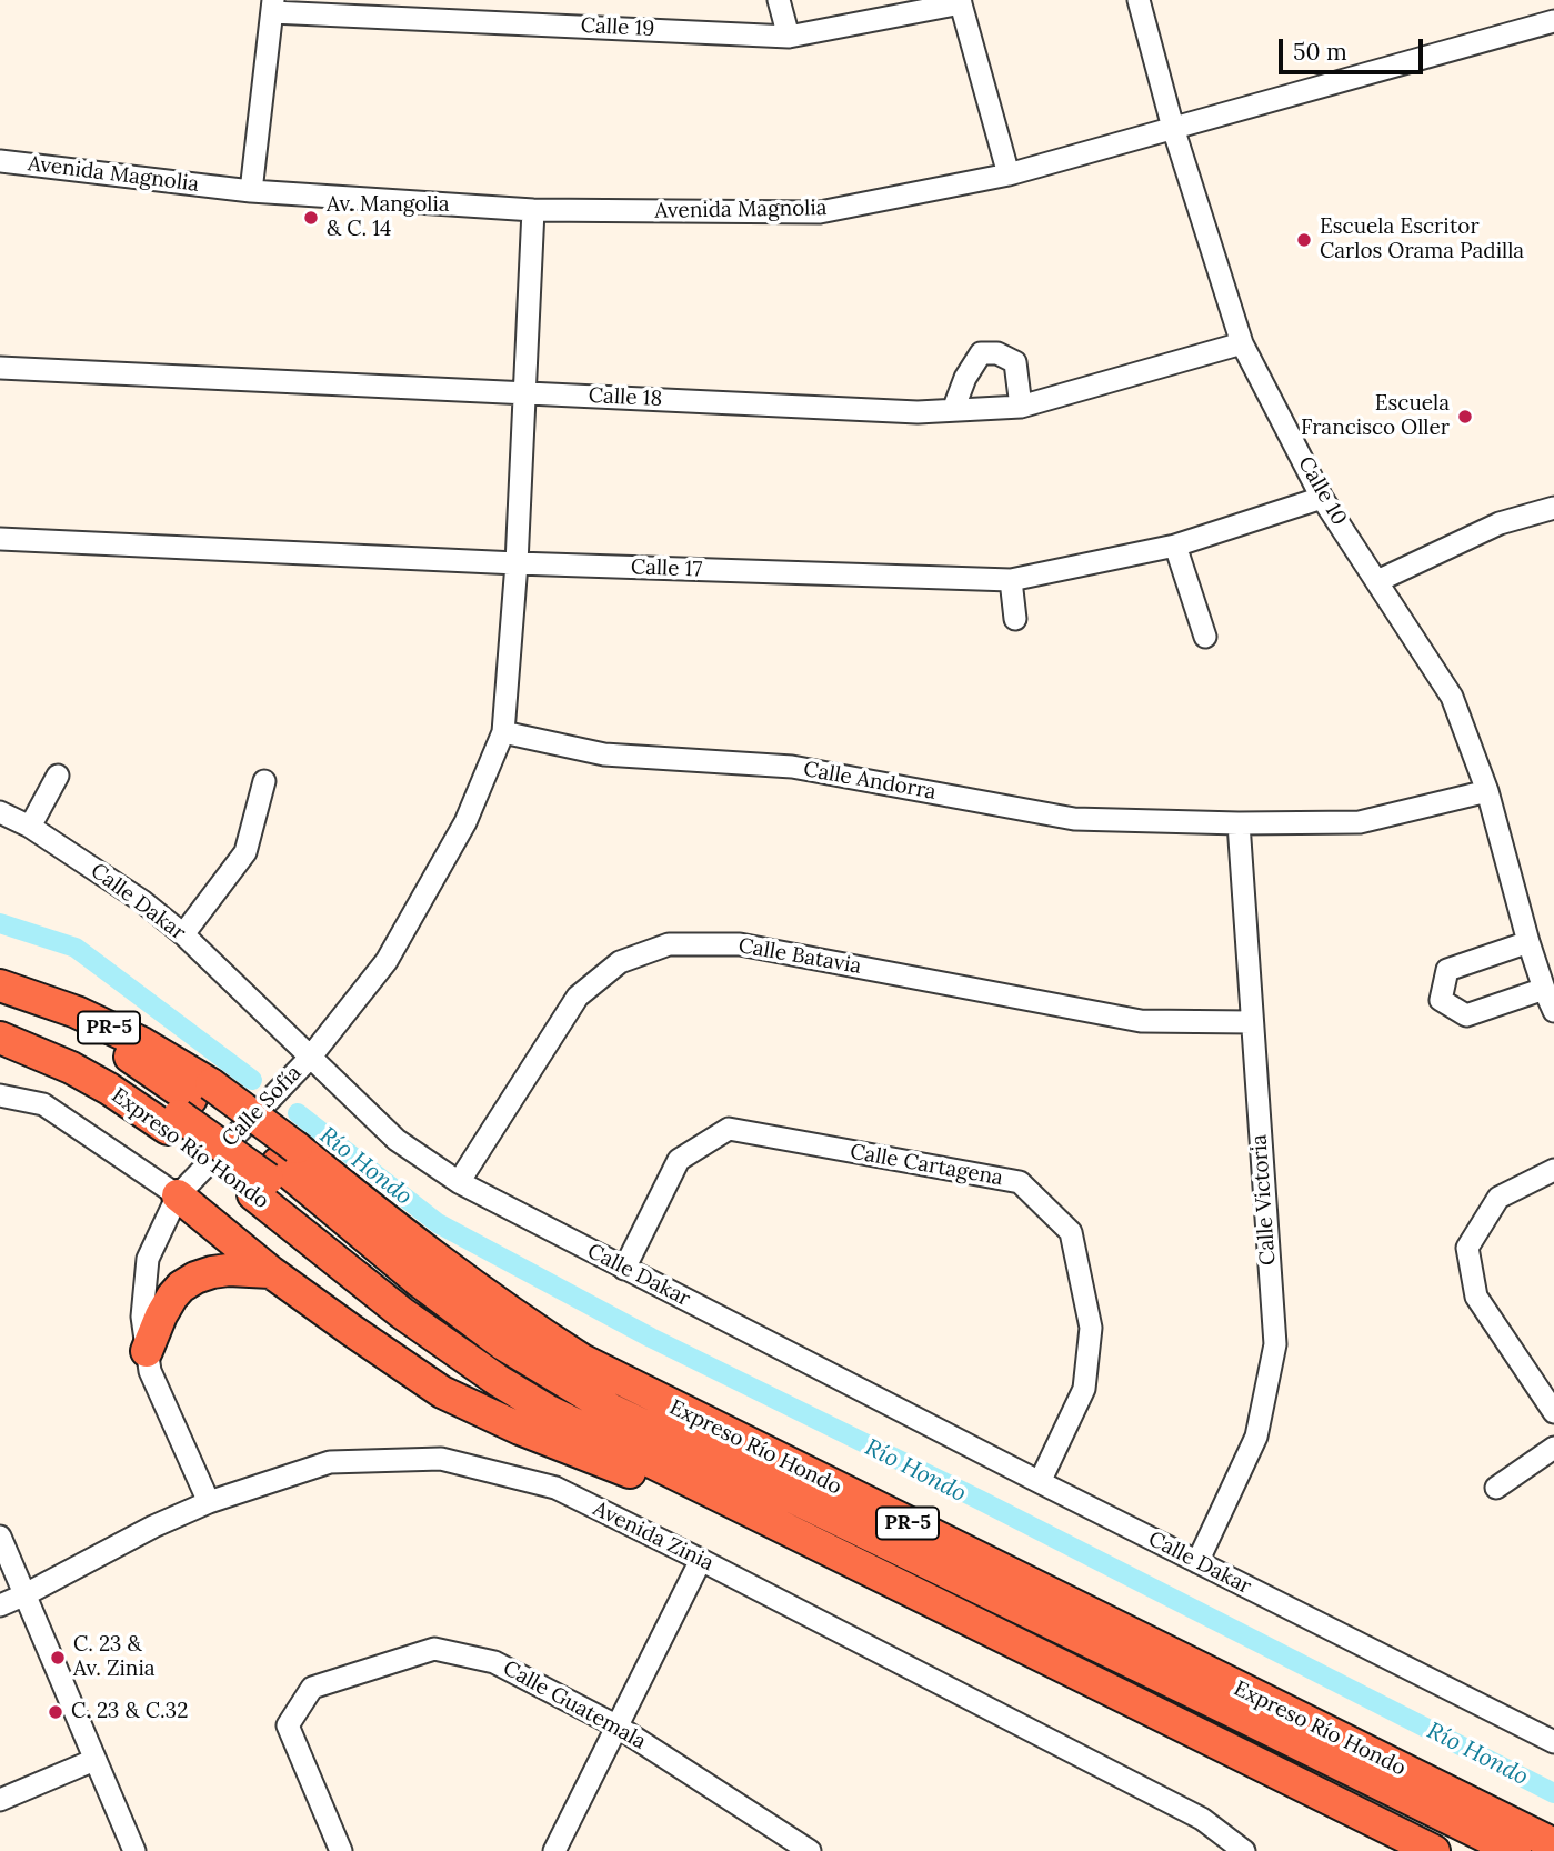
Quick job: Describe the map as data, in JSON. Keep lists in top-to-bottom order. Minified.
{"streets":{"highway":["PR-5","Expreso Río Hondo"],"street":["Calle 19","Avenida Magnolia","Calle 18","Calle 10","Calle 17","Calle Andorra","Calle Dakar","Calle Batavia","Calle Sofía","Calle Cartagena","Calle Victoria","Avenida Zinia","Calle Guatemala"]},"crossings":[["Avenida Magnolia","Calle 10"],["Avenida Magnolia","Calle Sofía"],["Calle 18","Calle 10"],["Calle 18","Calle Sofía"],["Calle 10","Calle 17"],["Calle 10","Calle Andorra"],["Calle 17","Calle Sofía"],["Calle Andorra","Calle Sofía"],["Calle Andorra","Calle Victoria"],["Calle Dakar","Calle Batavia"],["Calle Dakar","Calle Sofía"],["Calle Dakar","Calle Cartagena"],["Calle Dakar","Calle Victoria"],["Calle Batavia","Calle Victoria"],["Calle Sofía","Avenida Zinia"]],"water":["Río Hondo"],"places":["Av. Mangolia & C. 14","Escuela Escritor Carlos Orama Padilla","Escuela Francisco Oller","C. 23 & Av. Zinia","C. 23 & C.32"],"scale_bar":"50 m"}
